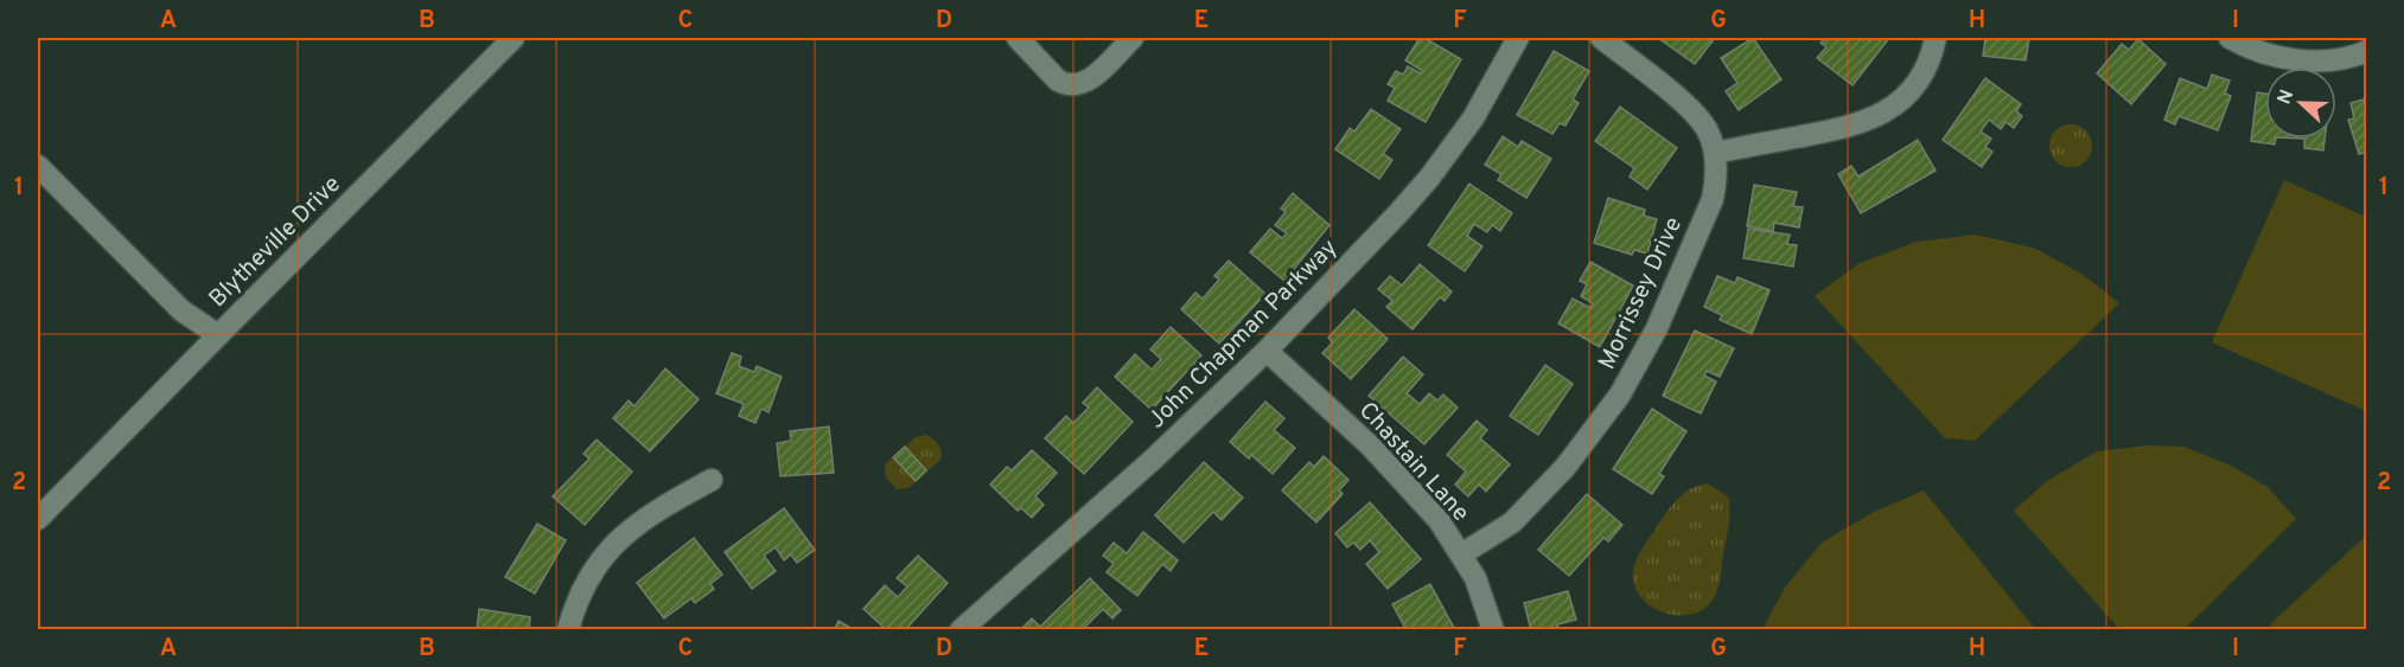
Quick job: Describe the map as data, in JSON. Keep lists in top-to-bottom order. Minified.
{"streets":{"street":["Blytheville Drive","Morrissey Drive","John Chapman Parkway","Chastain Lane"]},"crossings":[["Morrissey Drive","Chastain Lane"],["John Chapman Parkway","Chastain Lane"]],"north":"left","grid":{"columns":["A","B","C","D","E","F","G","H","I"],"rows":["1","2"]}}
